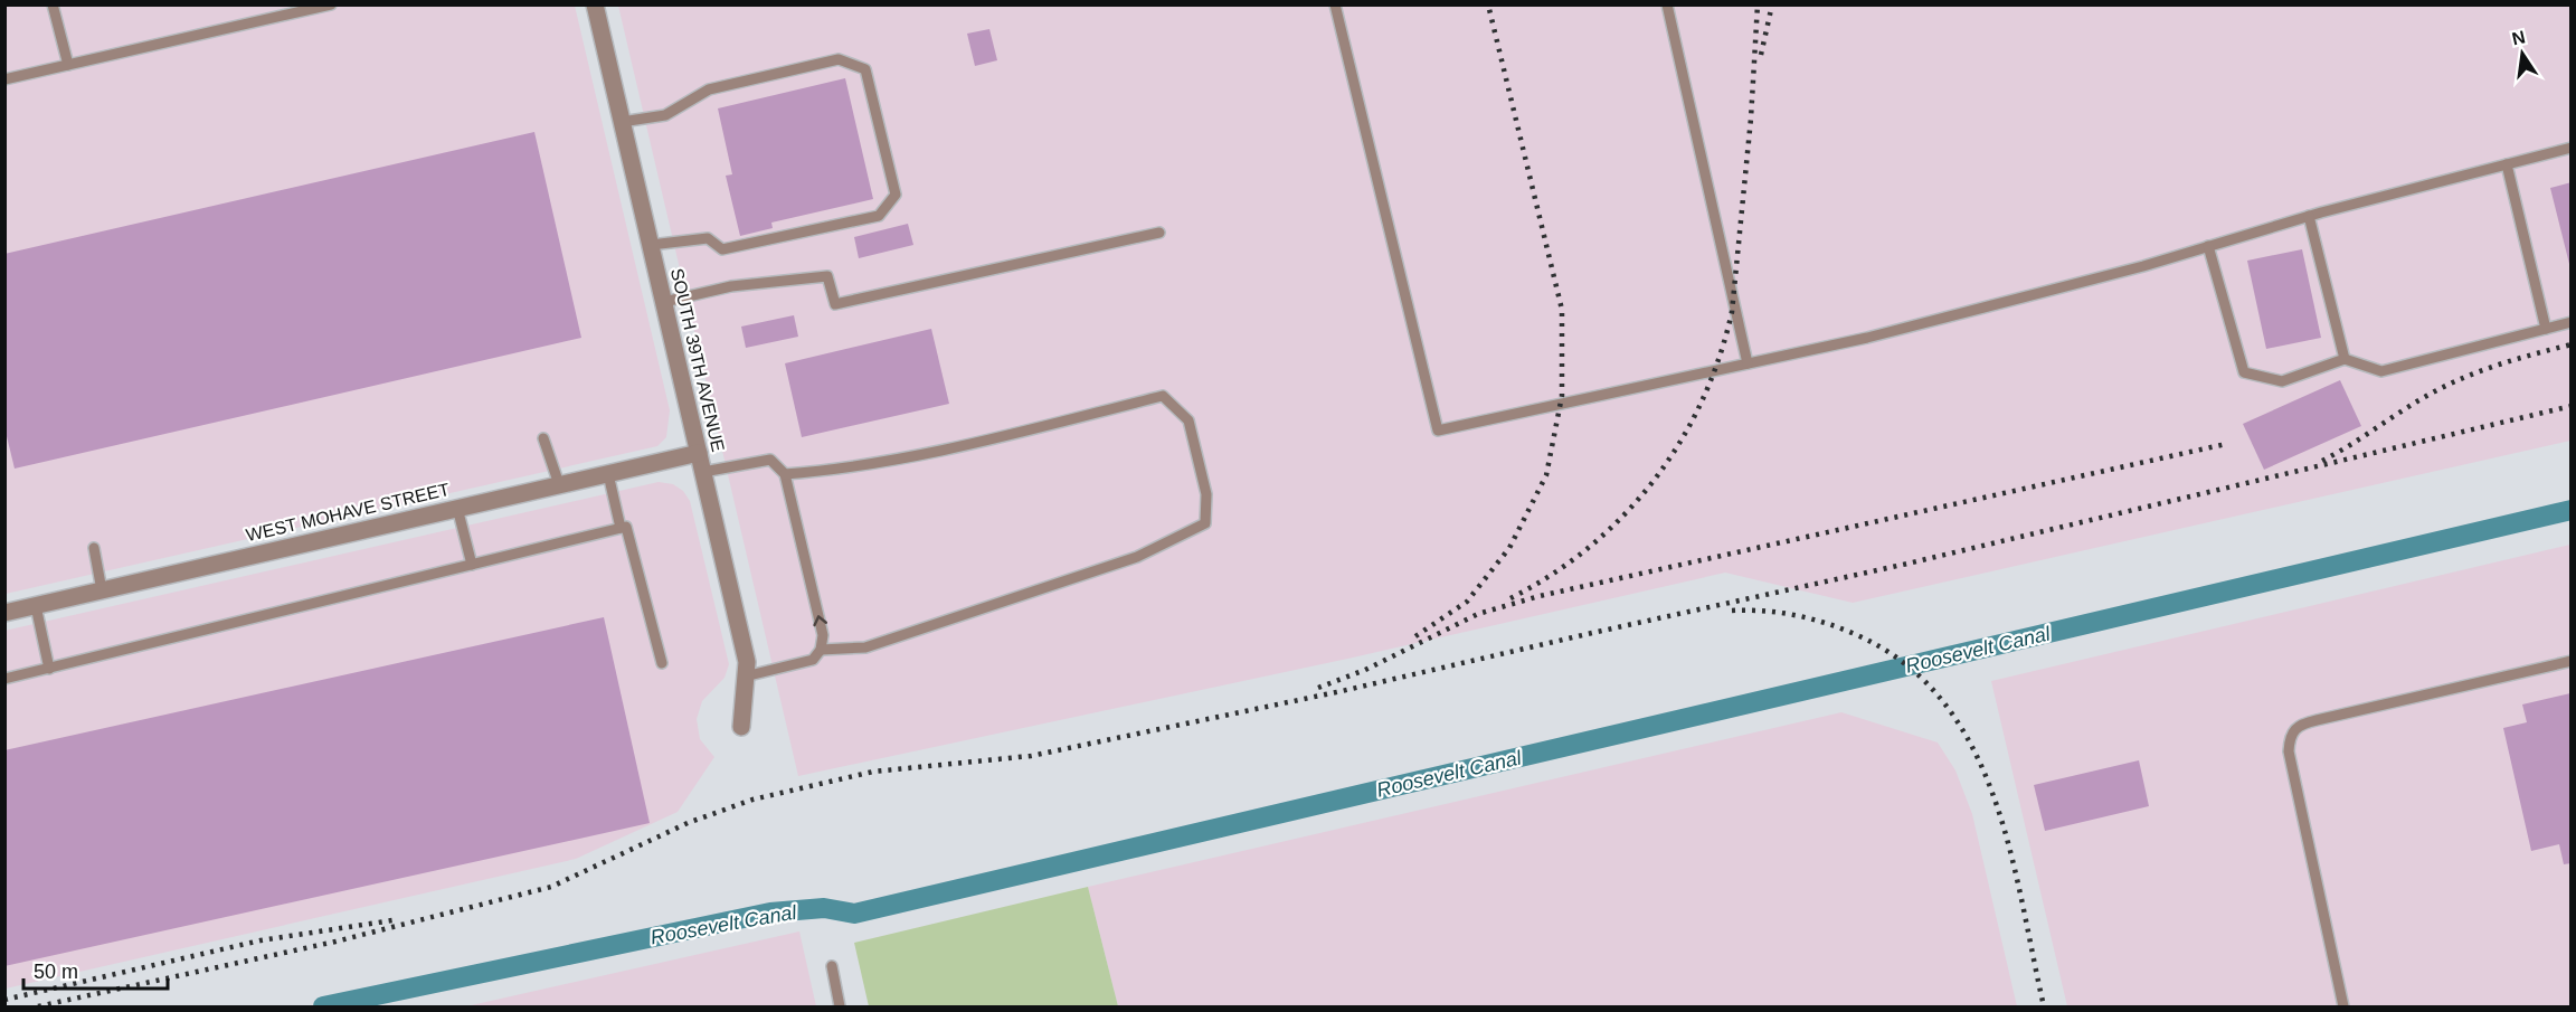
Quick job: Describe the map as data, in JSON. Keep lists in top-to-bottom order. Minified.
{"streets":{"street":["SOUTH 39TH AVENUE","WEST MOHAVE STREET"]},"crossings":[["SOUTH 39TH AVENUE","WEST MOHAVE STREET"]],"water":["Roosevelt Canal"],"scale_bar":"50 m","north":"top"}
